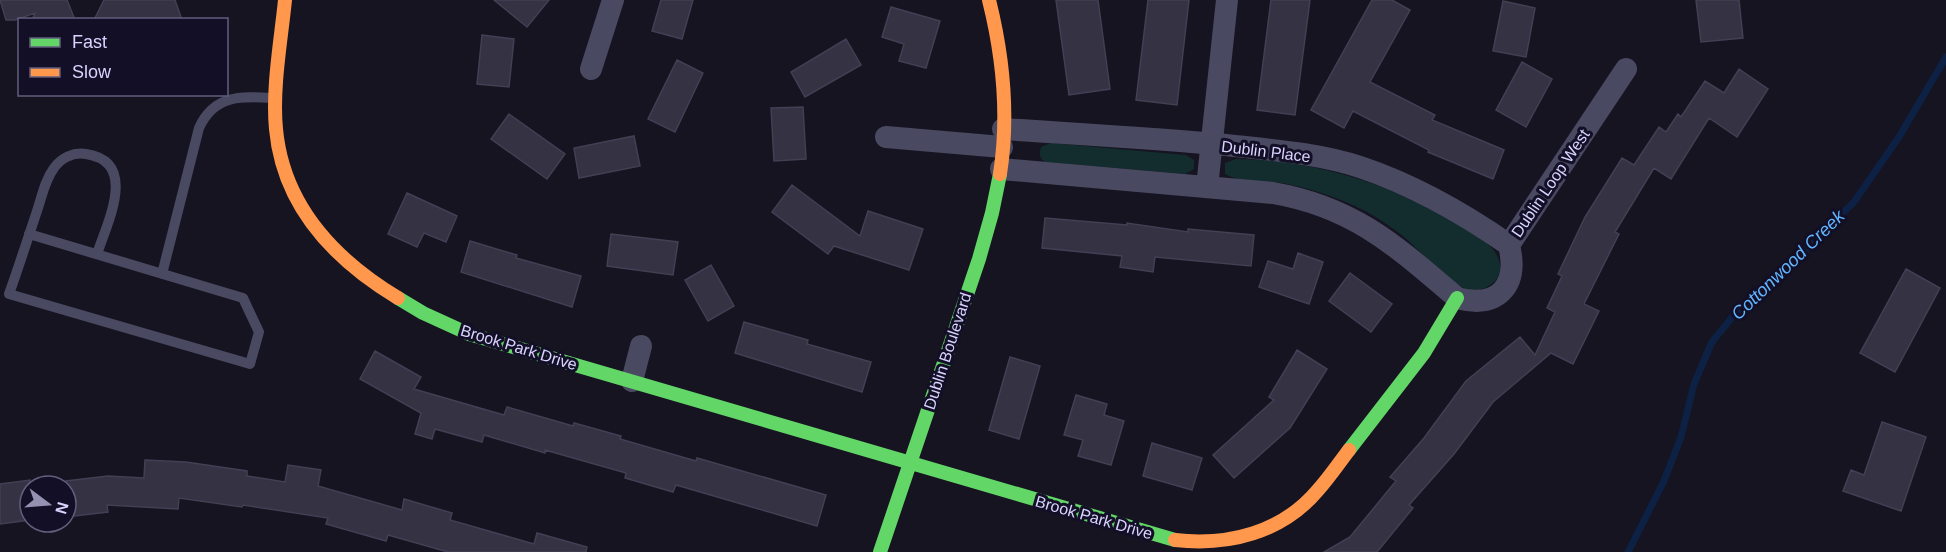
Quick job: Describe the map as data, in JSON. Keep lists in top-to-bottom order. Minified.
{"streets":{"street":["Dublin Place","Dublin Loop West","Brook Park Drive","Dublin Boulevard"]},"crossings":[["Dublin Place","Dublin Loop West"],["Dublin Place","Dublin Boulevard"],["Dublin Loop West","Brook Park Drive"],["Brook Park Drive","Dublin Boulevard"]],"water":["Cottonwood Creek"],"legend":["Fast","Slow"],"north":"right"}
